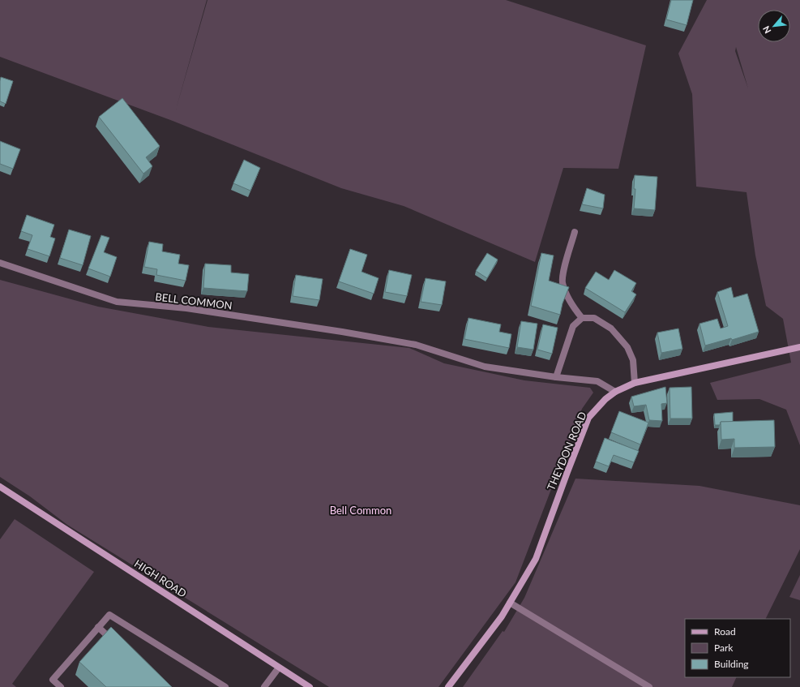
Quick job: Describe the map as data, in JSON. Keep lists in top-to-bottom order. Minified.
{"streets":{"street":["BELL COMMON","THEYDON ROAD","HIGH ROAD"]},"crossings":[["BELL COMMON","THEYDON ROAD"]],"parks":["Bell Common"],"legend":["Road","Park","Building"],"north":"bottom left"}
